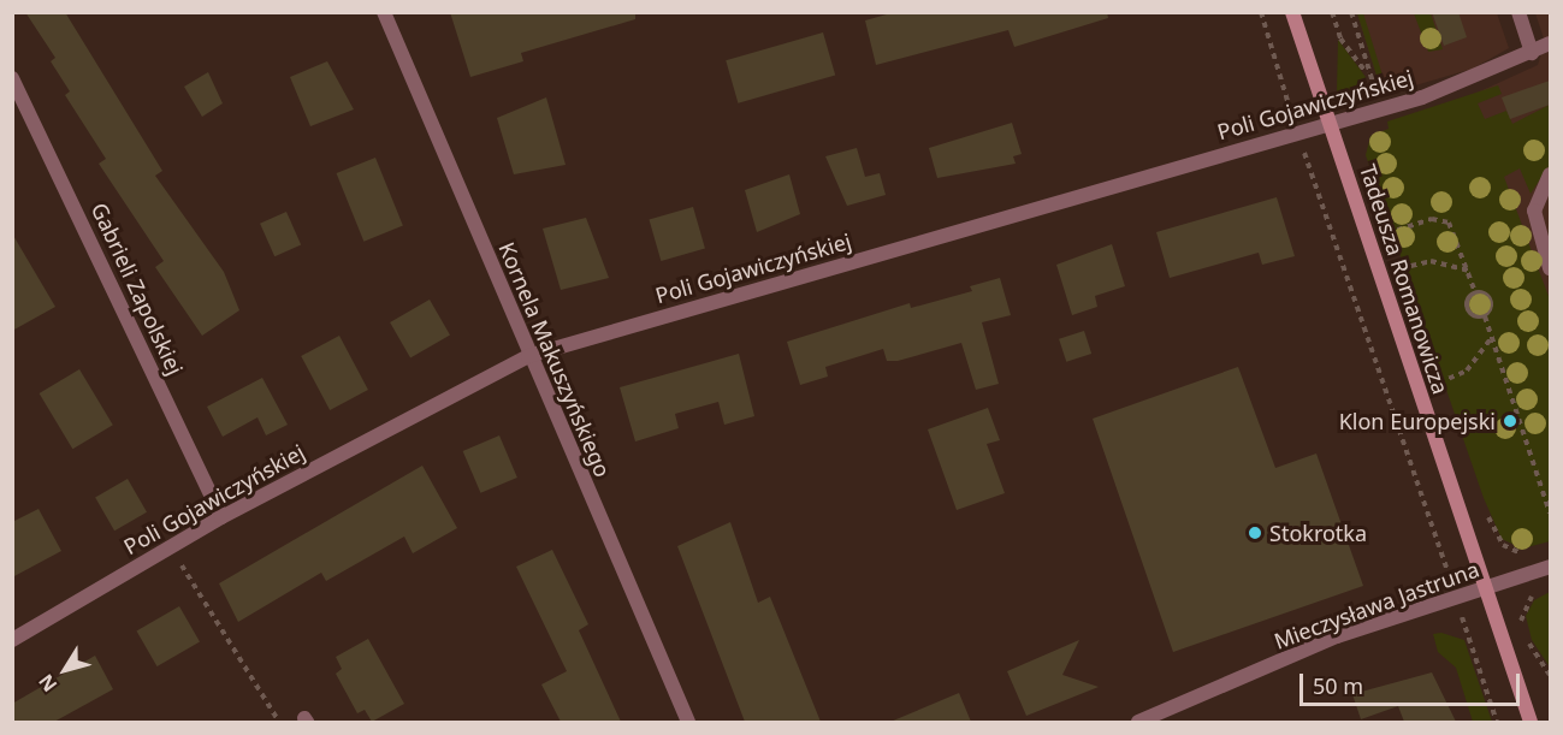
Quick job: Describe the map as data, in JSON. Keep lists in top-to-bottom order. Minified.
{"streets":{"street":["Poli Gojawiczyńskiej","Tadeusza Romanowicza","Gabrieli Zapolskiej","Kornela Makuszyńskiego","Mieczysława Jastruna"]},"crossings":[["Poli Gojawiczyńskiej","Tadeusza Romanowicza"],["Poli Gojawiczyńskiej","Gabrieli Zapolskiej"],["Poli Gojawiczyńskiej","Kornela Makuszyńskiego"],["Tadeusza Romanowicza","Mieczysława Jastruna"]],"places":["Klon Europejski","Stokrotka"],"scale_bar":"50 m","north":"bottom left"}
